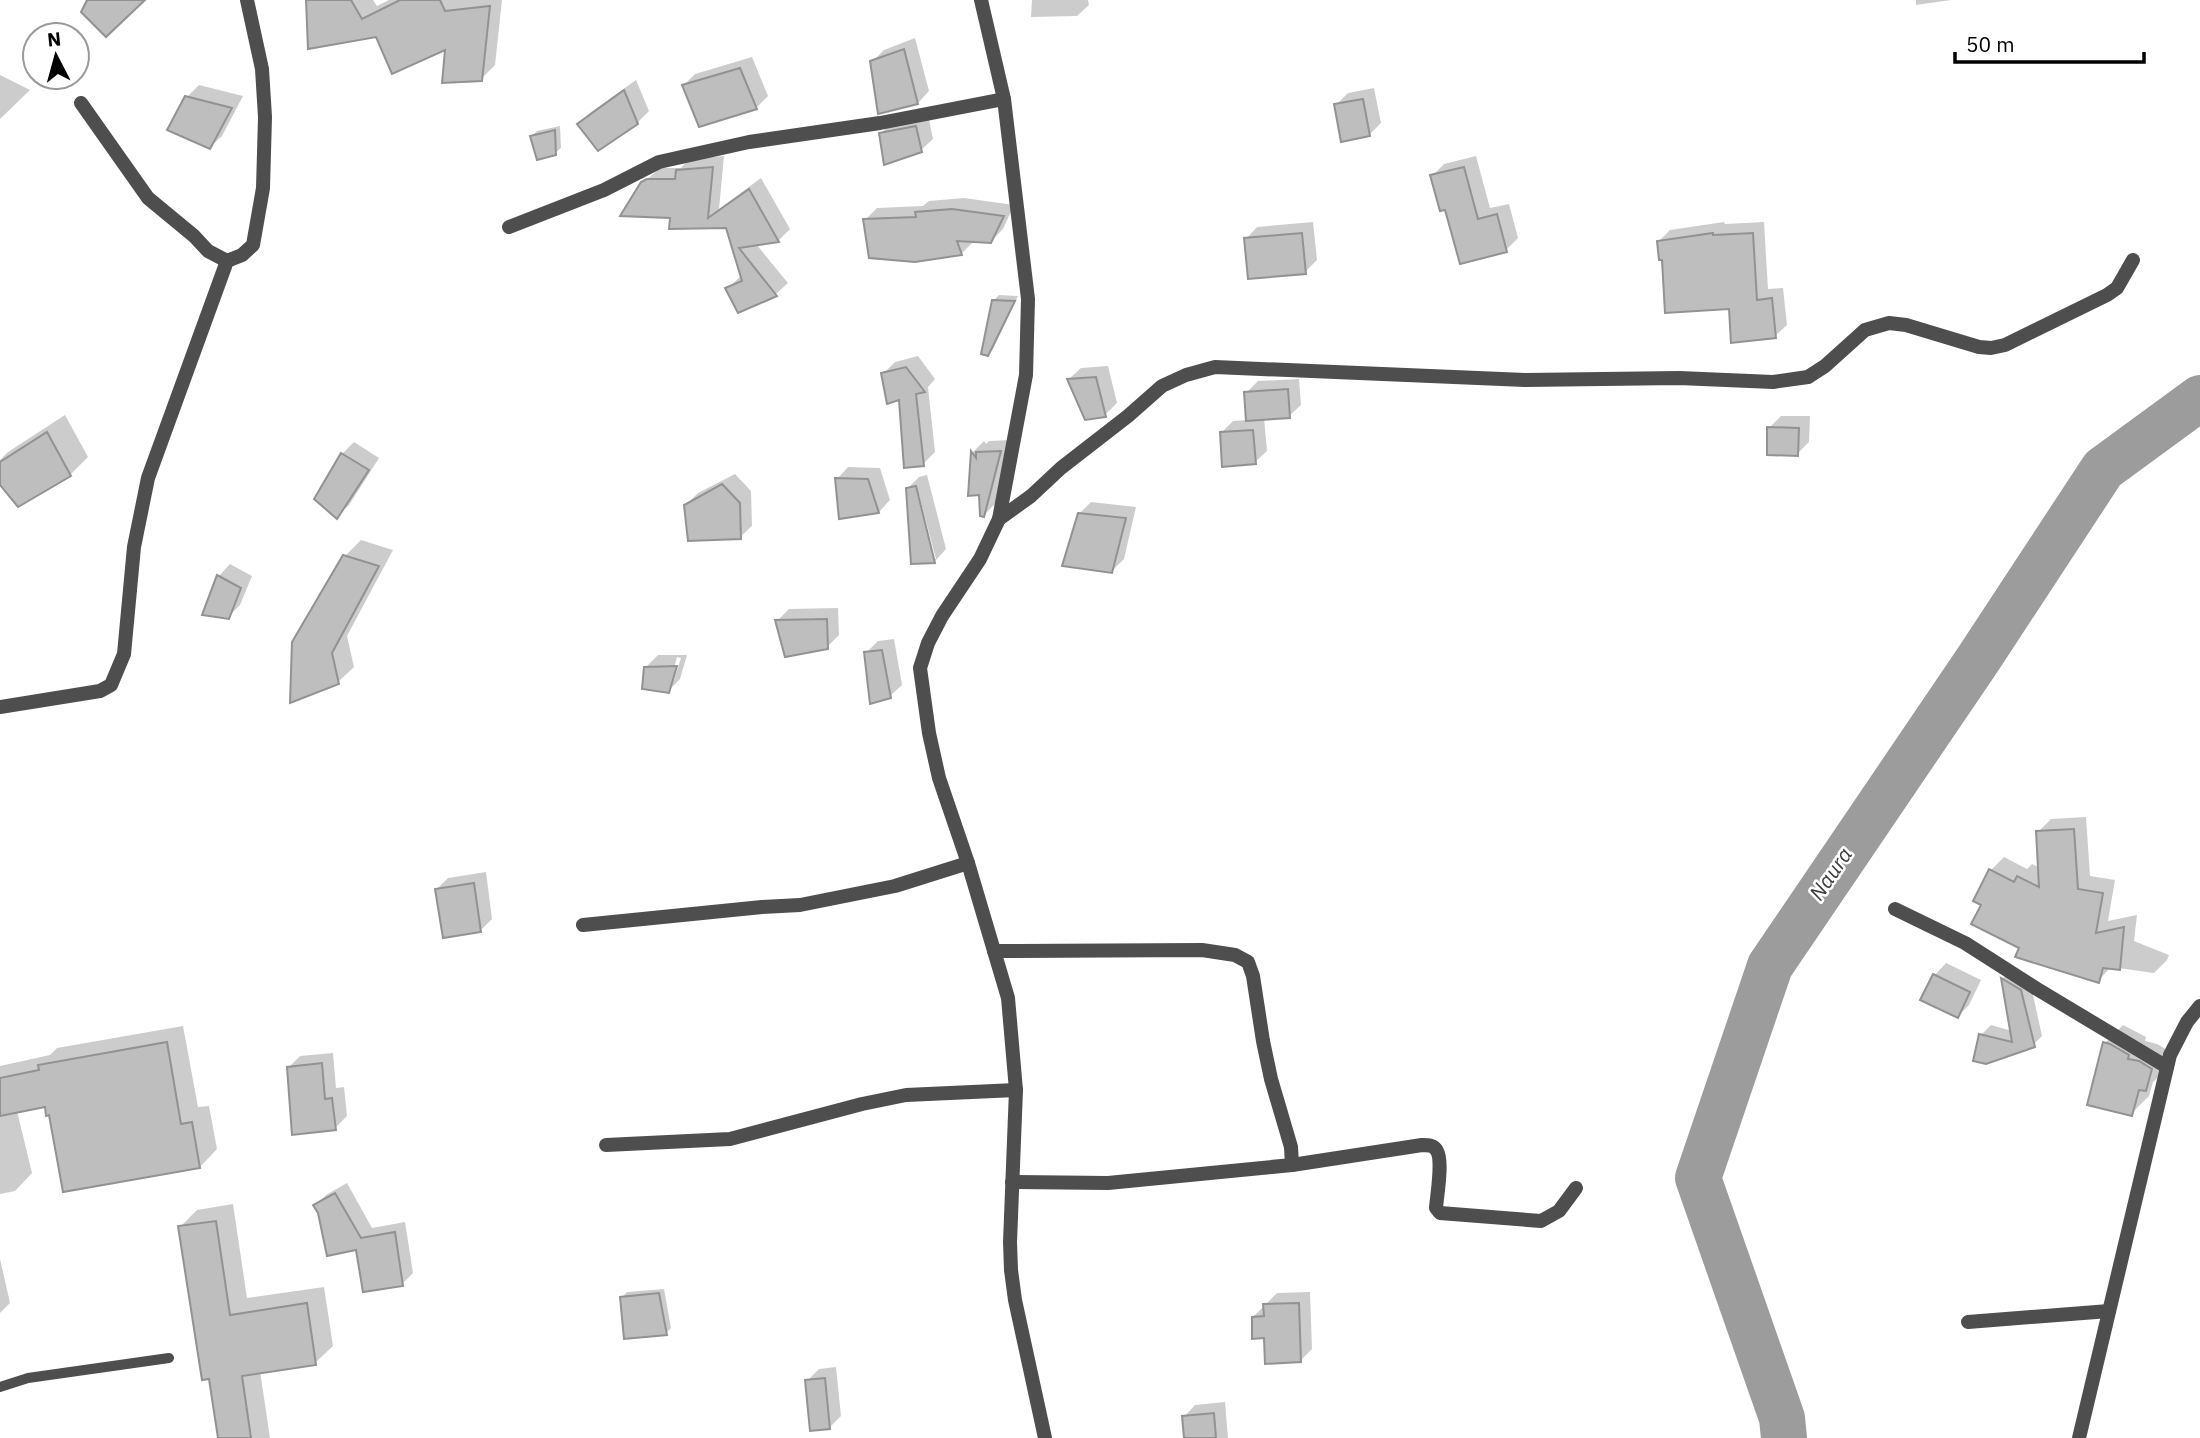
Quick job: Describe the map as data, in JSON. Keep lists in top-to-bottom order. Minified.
{"water":["Naura"],"scale_bar":"50 m","north":"top"}
